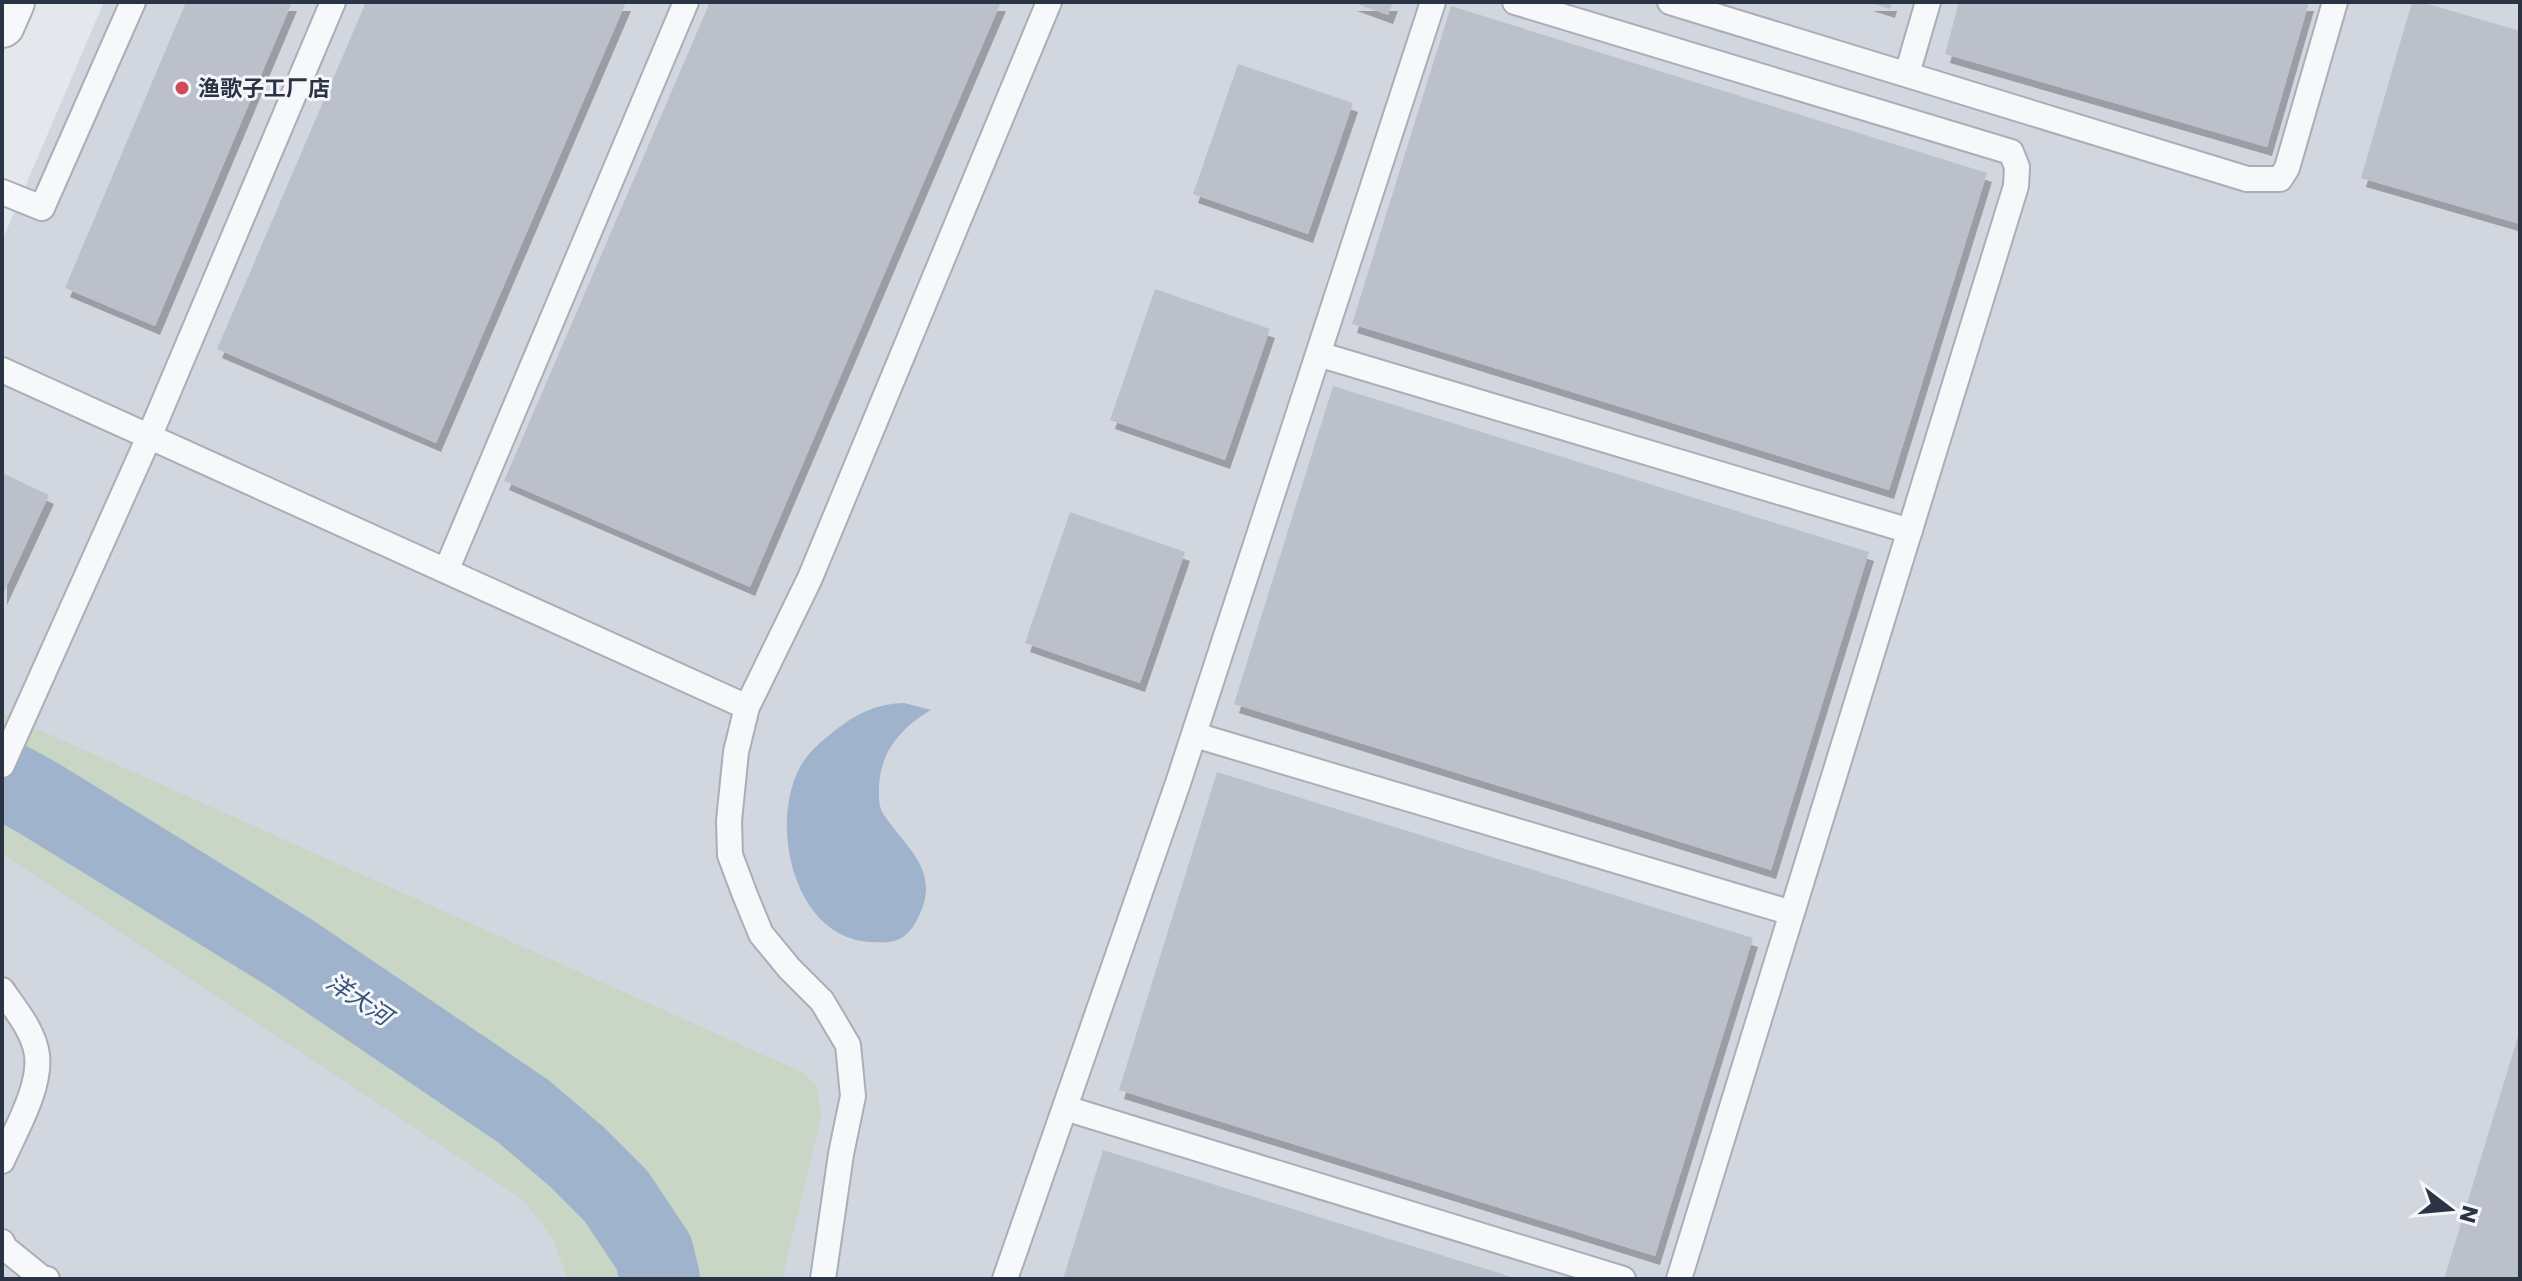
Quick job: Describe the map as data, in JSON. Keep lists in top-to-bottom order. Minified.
{"water":["洋大河"],"places":["渔歌子工厂店"],"north":"right"}
